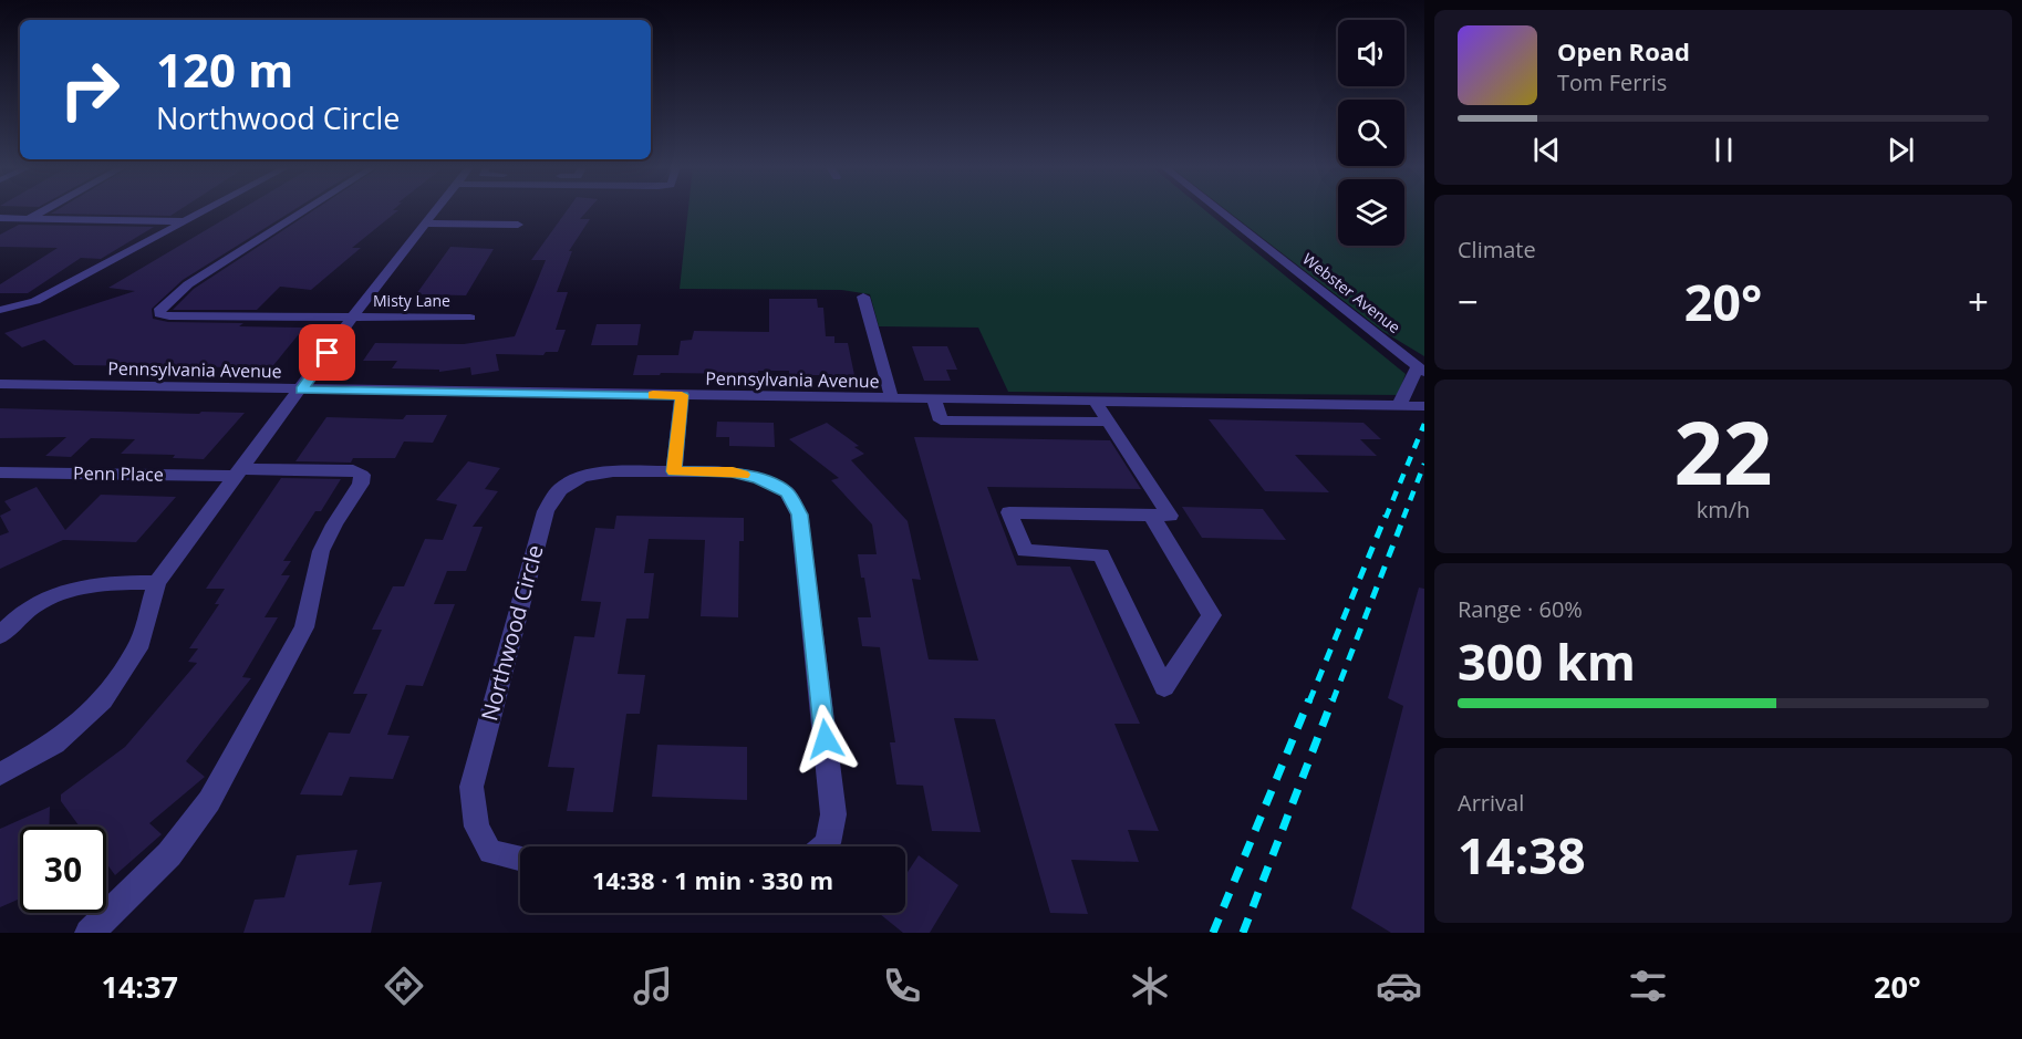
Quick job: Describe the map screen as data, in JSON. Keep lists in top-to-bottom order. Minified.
{"streets":{"street":["Webster Avenue","Misty Lane","Pennsylvania Avenue","Penn Place","Northwood Circle"]},"page":{"turn":["120 m","Northwood Circle"],"song":["Open Road","Tom Ferris"],"tile":["Climate",["22","km/h"],["Range · 60%","300 km"],["Arrival","14:38"]],"heat":["−","20°","+"],"limit":"30","trip":"14:38 · 1 min · 330 m","tabs":["14:37","20°"]}}
